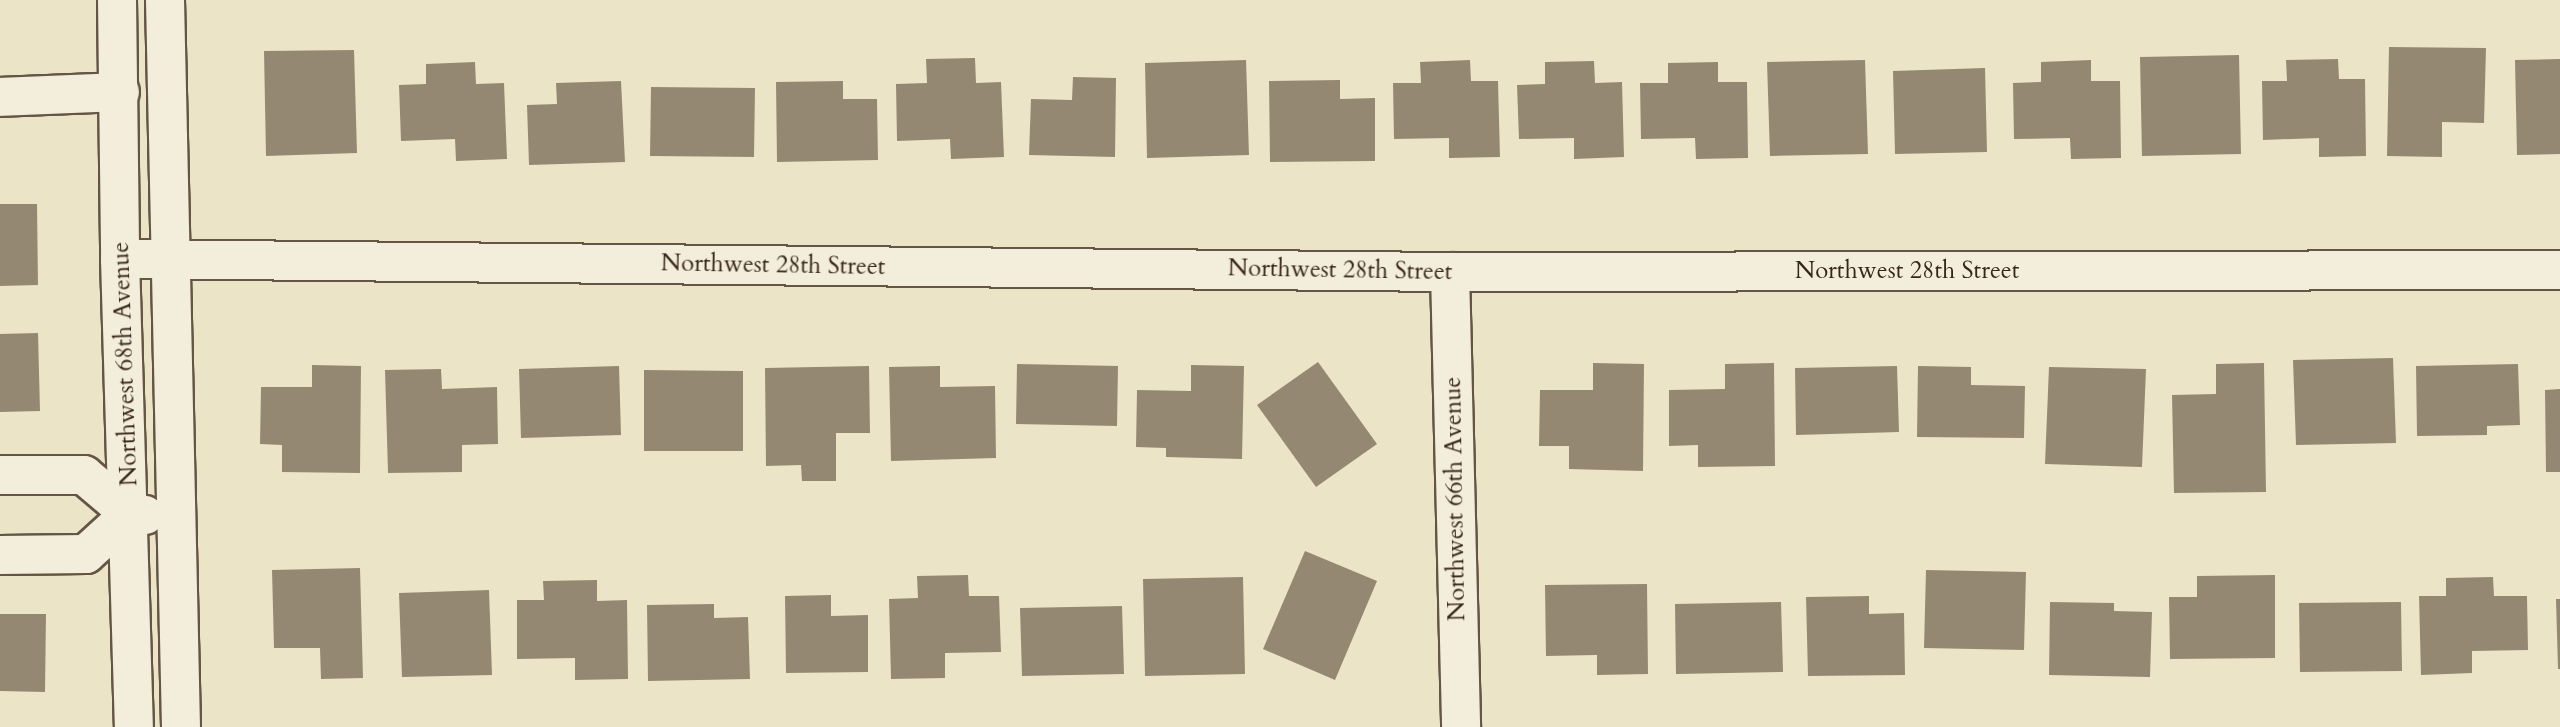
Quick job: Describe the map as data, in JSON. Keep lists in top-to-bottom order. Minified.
{"streets":{"street":["Northwest 28th Street","Northwest 68th Avenue","Northwest 66th Avenue"]},"crossings":[["Northwest 28th Street","Northwest 68th Avenue"],["Northwest 28th Street","Northwest 66th Avenue"]]}
